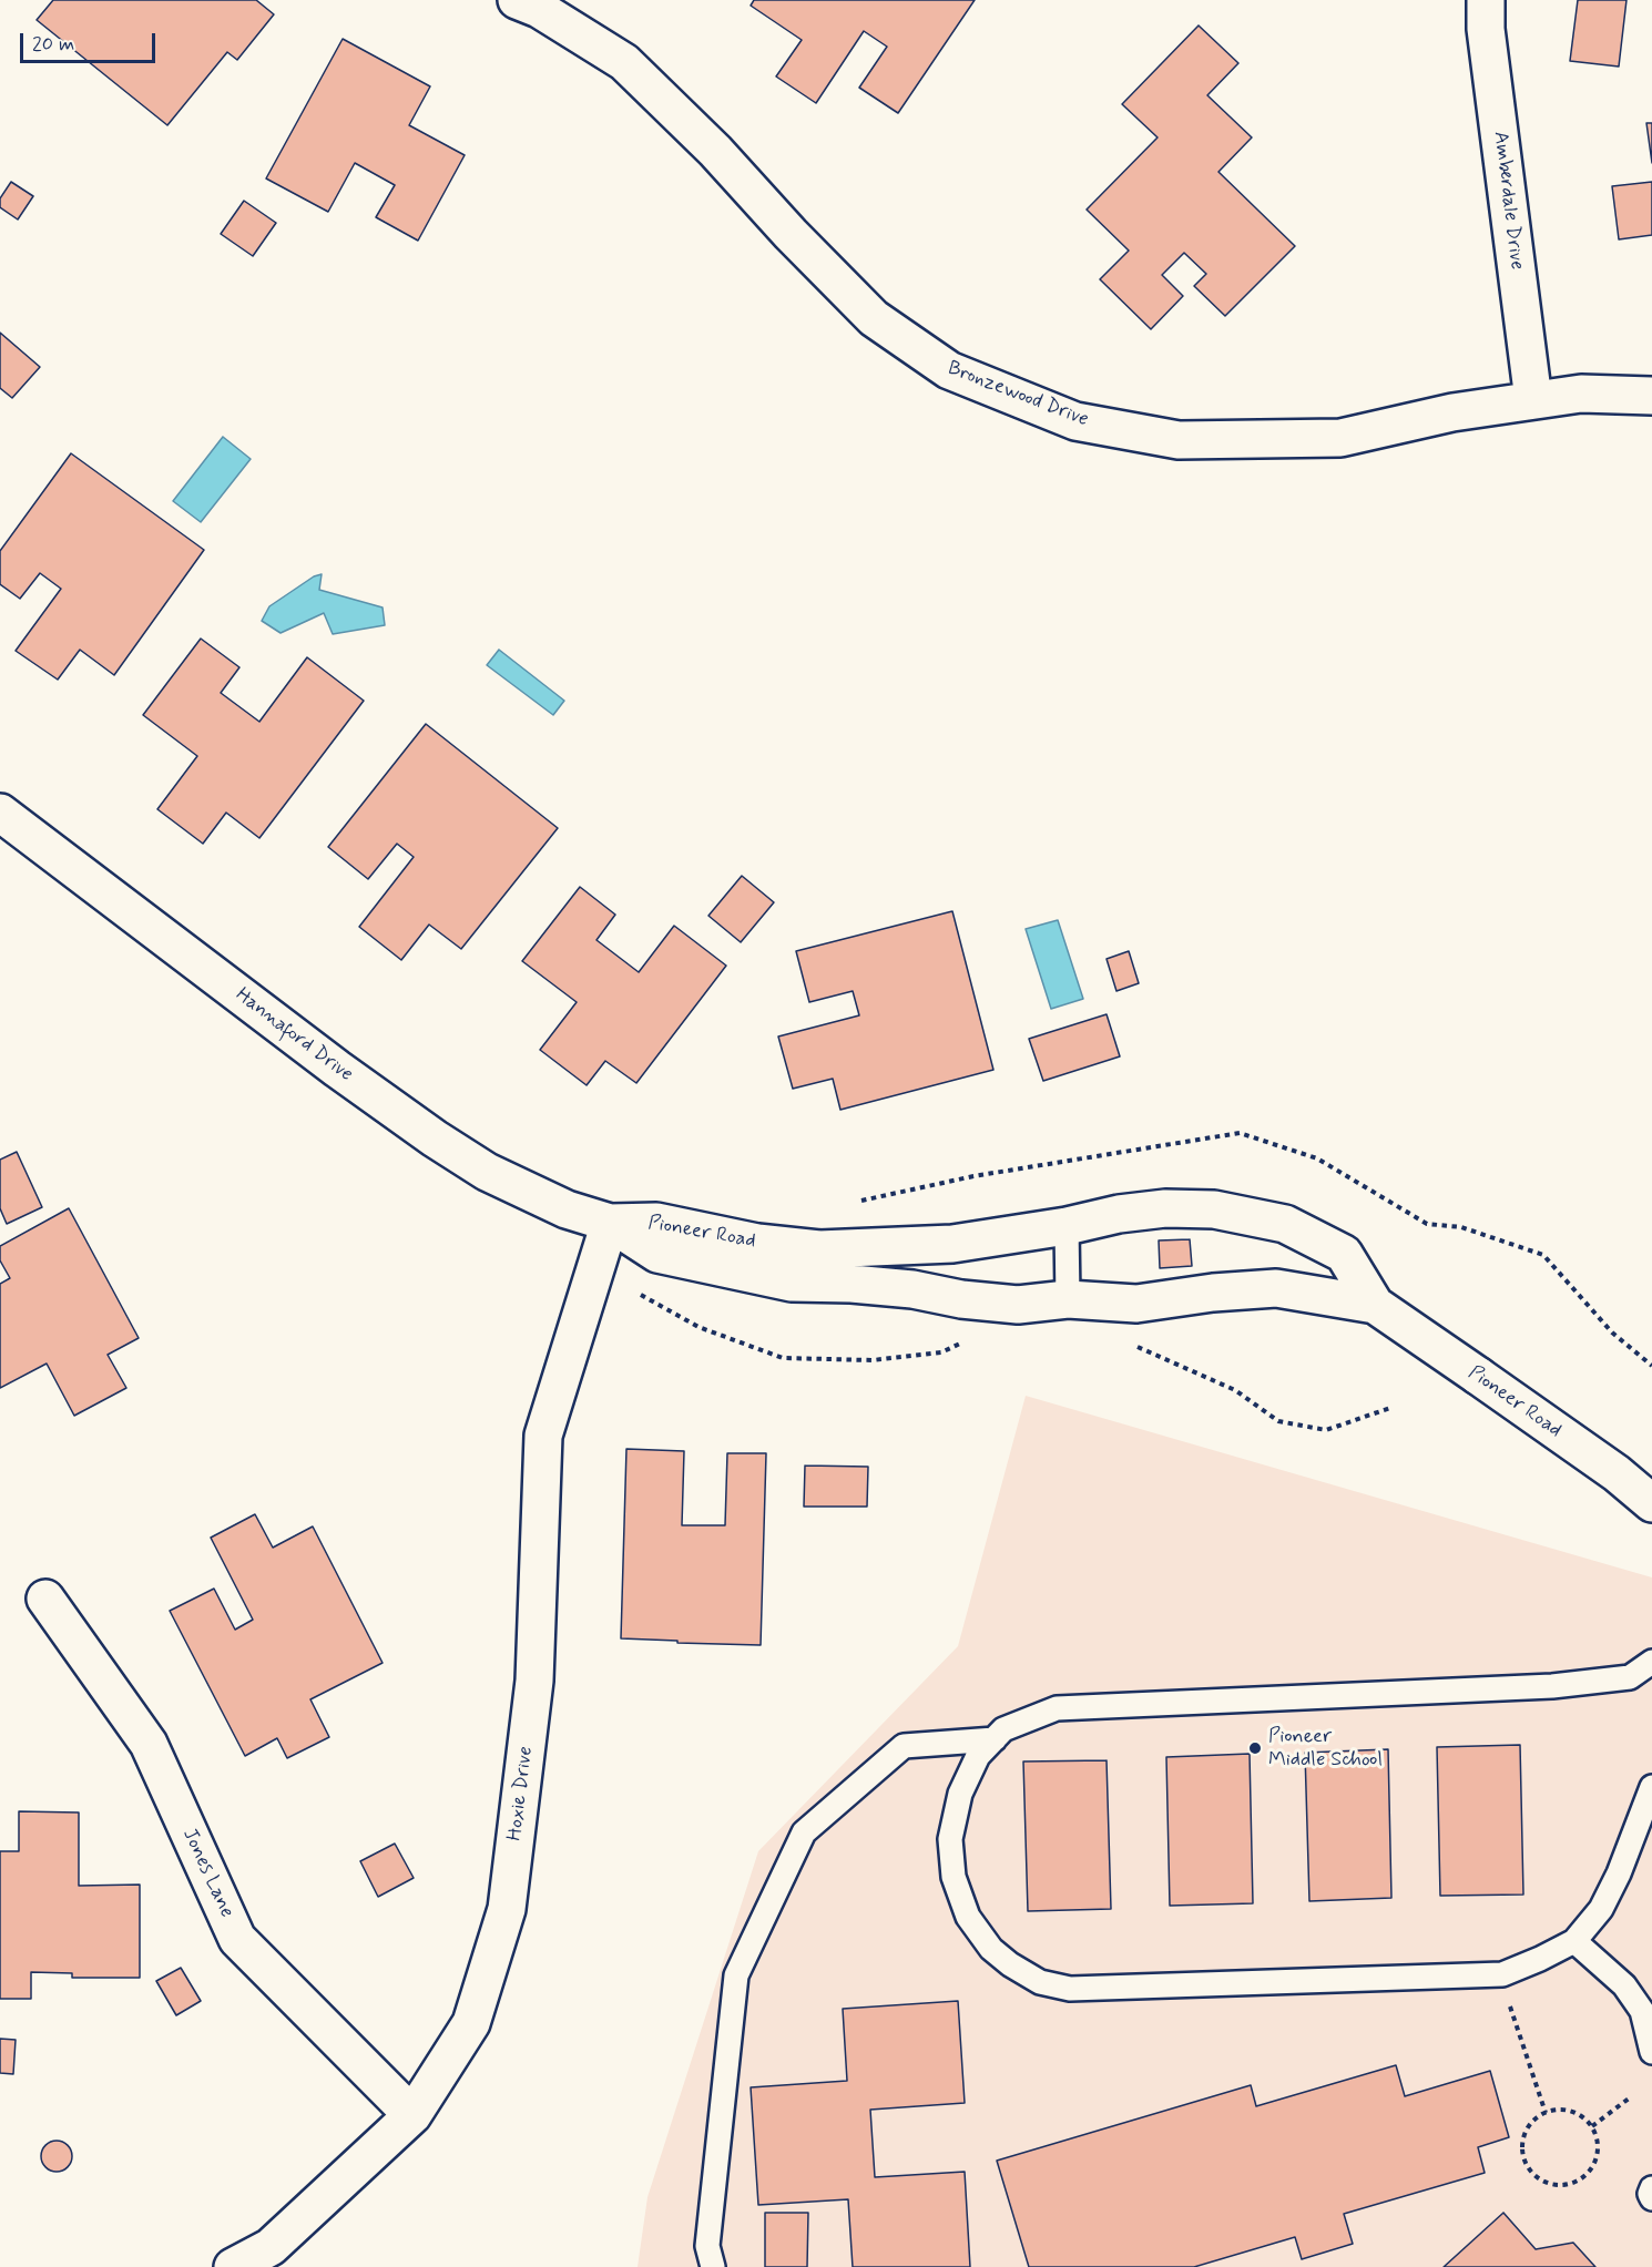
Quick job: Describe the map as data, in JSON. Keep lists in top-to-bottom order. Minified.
{"streets":{"street":["Amberdale Drive","Bronzewood Drive","Hannaford Drive","Pioneer Road","Hoxie Drive","Jones Lane"]},"crossings":[["Amberdale Drive","Bronzewood Drive"],["Hannaford Drive","Pioneer Road"],["Hannaford Drive","Hoxie Drive"],["Pioneer Road","Hoxie Drive"],["Hoxie Drive","Jones Lane"]],"places":["Pioneer Middle School"],"scale_bar":"20 m"}
